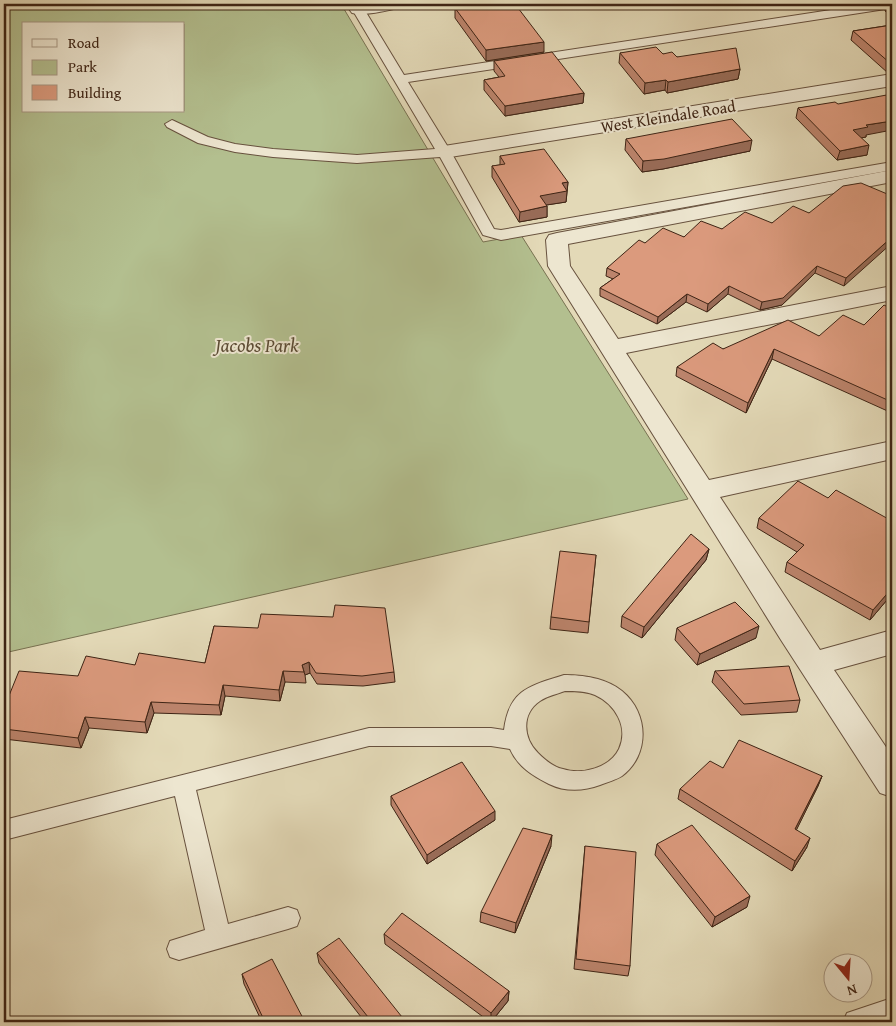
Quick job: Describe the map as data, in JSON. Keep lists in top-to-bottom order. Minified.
{"streets":{"street":["West Kleindale Road"]},"parks":["Jacobs Park"],"legend":["Road","Park","Building"],"north":"bottom"}
